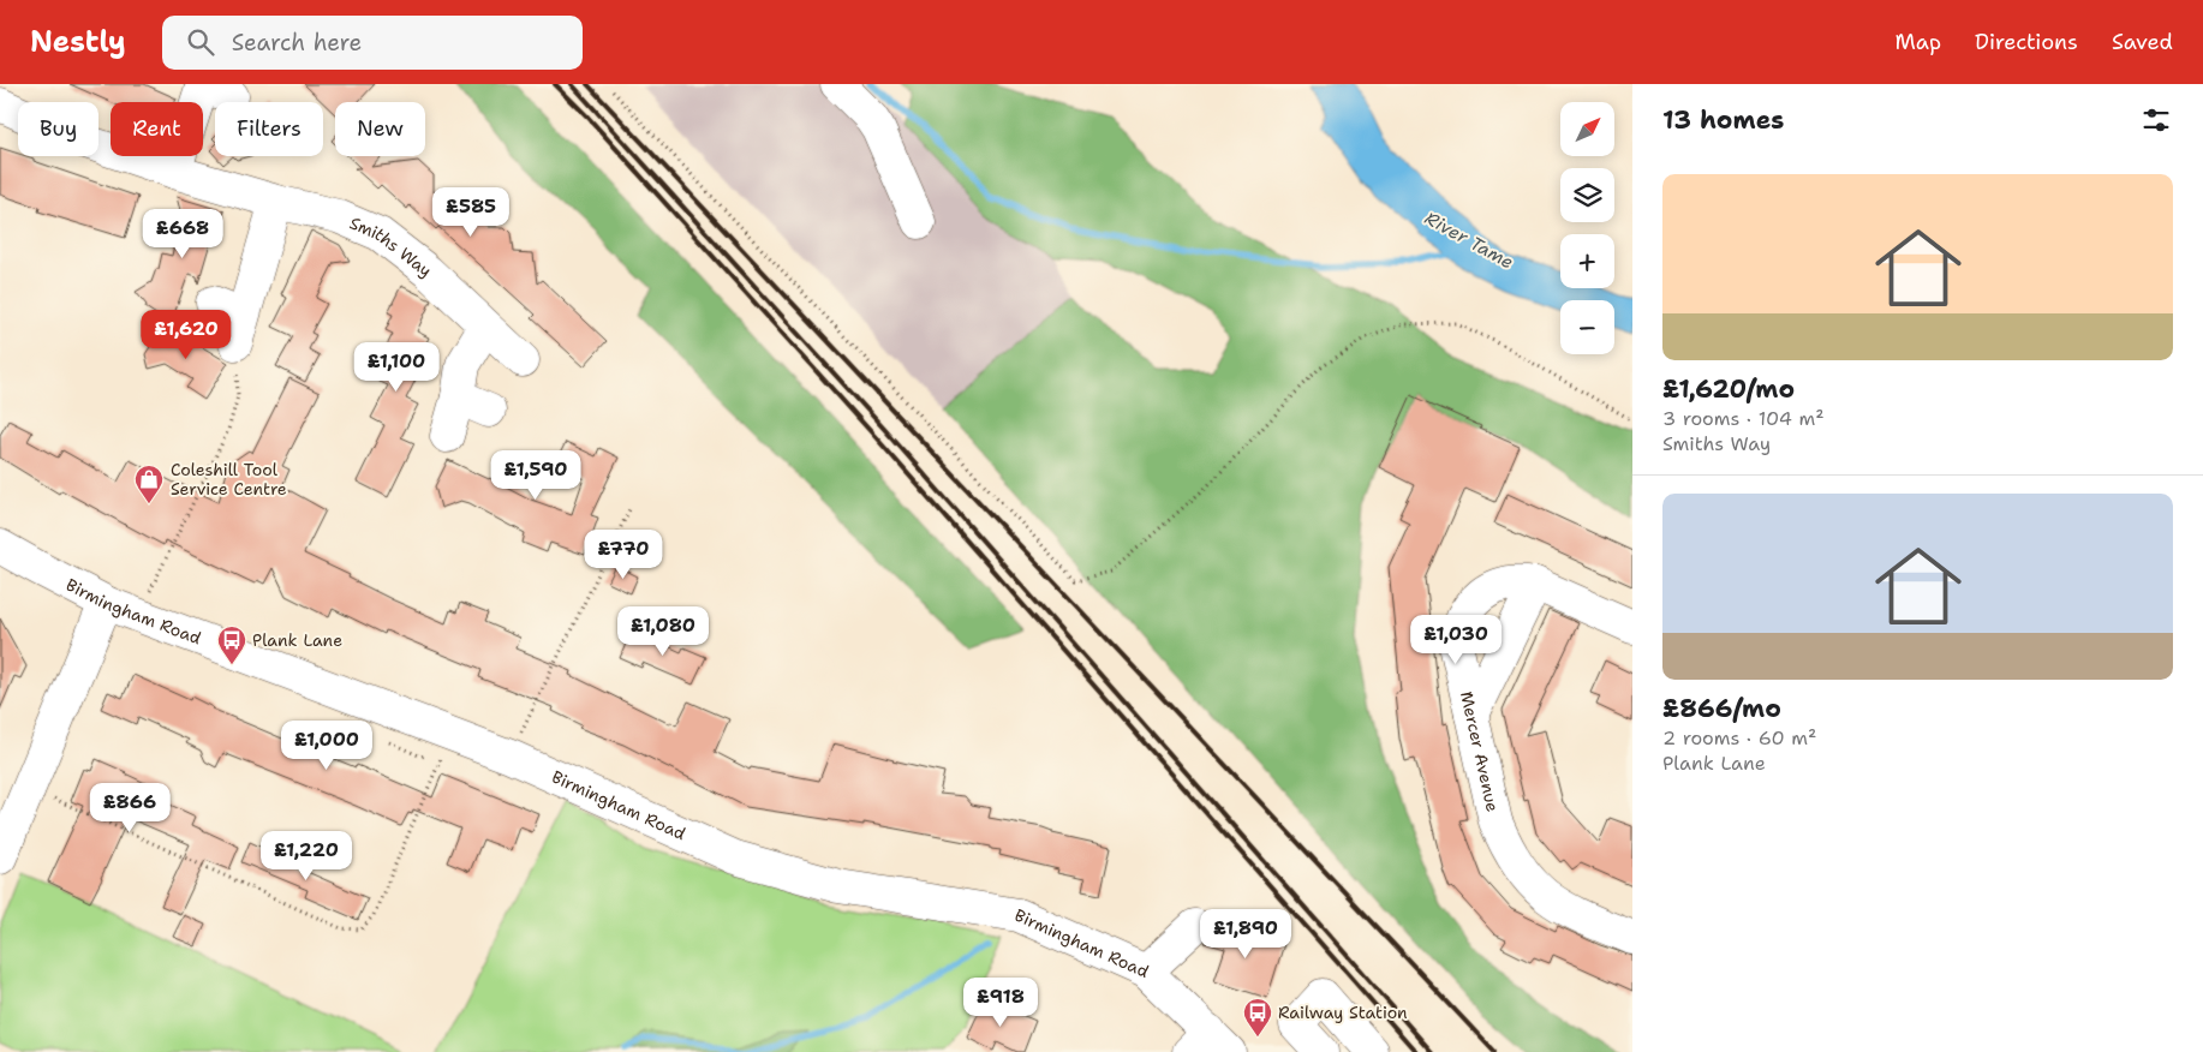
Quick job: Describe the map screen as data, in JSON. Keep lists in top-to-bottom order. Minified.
{"streets":{"street":["Smiths Way","Birmingham Road","Mercer Avenue"]},"water":["River Tame"],"places":{"shop":["Coleshill Tool Service Centre"],"bus stop":["Plank Lane","Railway Station"]},"north":"top right","page":{"header":"Nestly","search":"Search here","nav":["Map","Directions","Saved"],"heading":"13 homes","map_buttons":["+","−"],"chip":["Buy","Rent","Filters","New"],"list":[{"name":"£1,620/mo","note":"3 rooms · 104 m² · Smiths Way"},{"name":"£866/mo","note":"2 rooms · 60 m² · Plank Lane"}],"price":["£585","£668","£1,620","£1,100","£1,590","£770","£1,080","£1,030","£1,000","£866","£1,220","£1,890","£918"]}}
